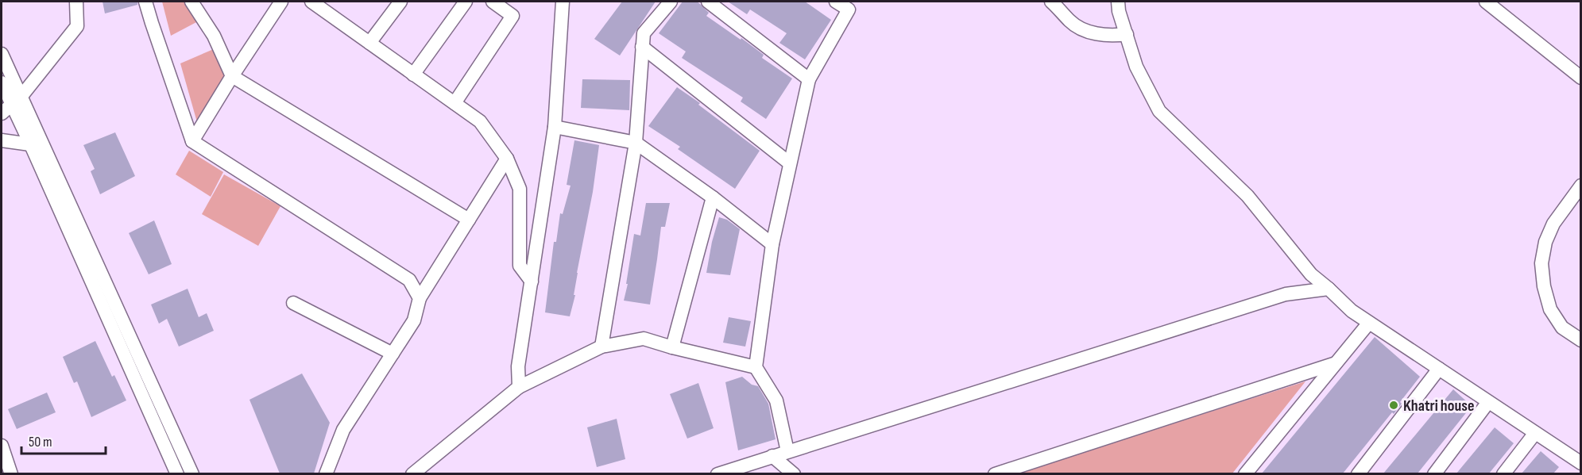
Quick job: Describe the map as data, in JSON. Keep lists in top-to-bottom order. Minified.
{"places":["Khatri house"],"scale_bar":"50 m"}
